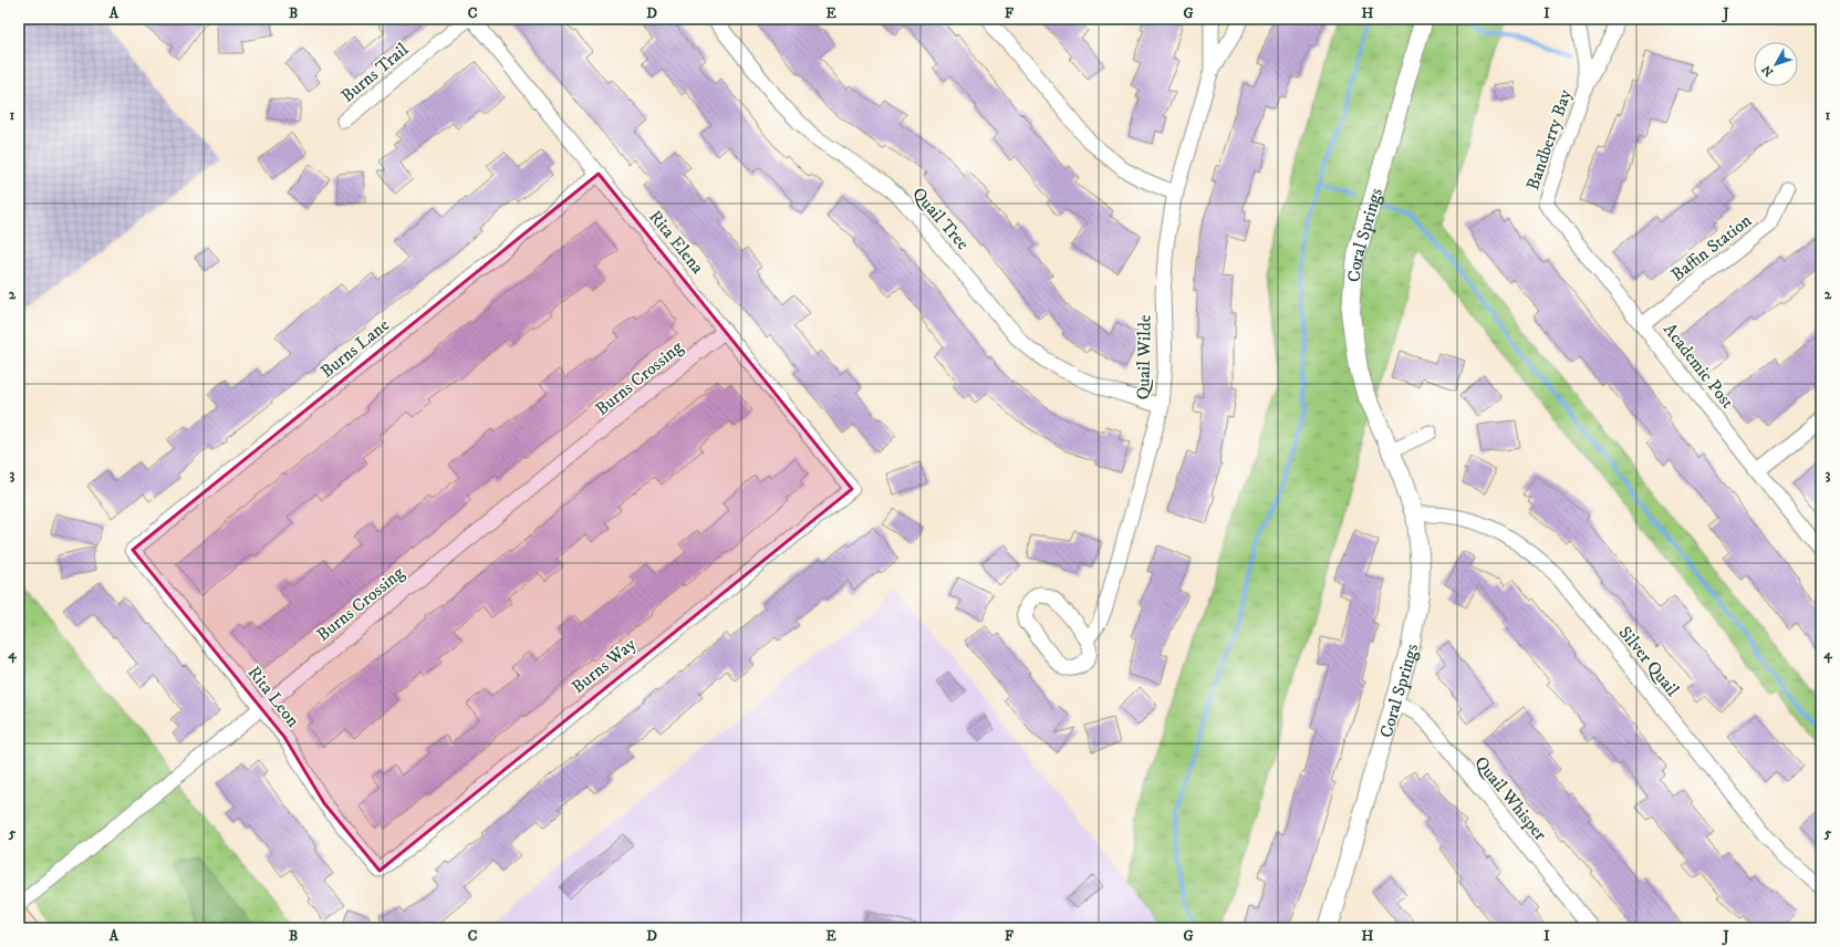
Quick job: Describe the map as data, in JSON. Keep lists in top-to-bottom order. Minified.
{"streets":{"street":["Burns Trail","Bandberry Bay","Quail Tree","Coral Springs","Rita Elena","Baffin Station","Burns Lane","Quail Wilde","Academic Post","Burns Crossing","Silver Quail","Burns Way","Rita Leon","Quail Whisper"]},"crossings":[["Bandberry Bay","Academic Post"],["Quail Tree","Quail Wilde"],["Coral Springs","Silver Quail"],["Coral Springs","Quail Whisper"],["Rita Elena","Burns Lane"],["Rita Elena","Burns Crossing"],["Rita Elena","Burns Way"],["Baffin Station","Academic Post"],["Burns Lane","Rita Leon"],["Burns Crossing","Rita Leon"],["Burns Way","Rita Leon"]],"north":"bottom left","grid":{"columns":["A","B","C","D","E","F","G","H","I","J"],"rows":["1","2","3","4","5"]}}
